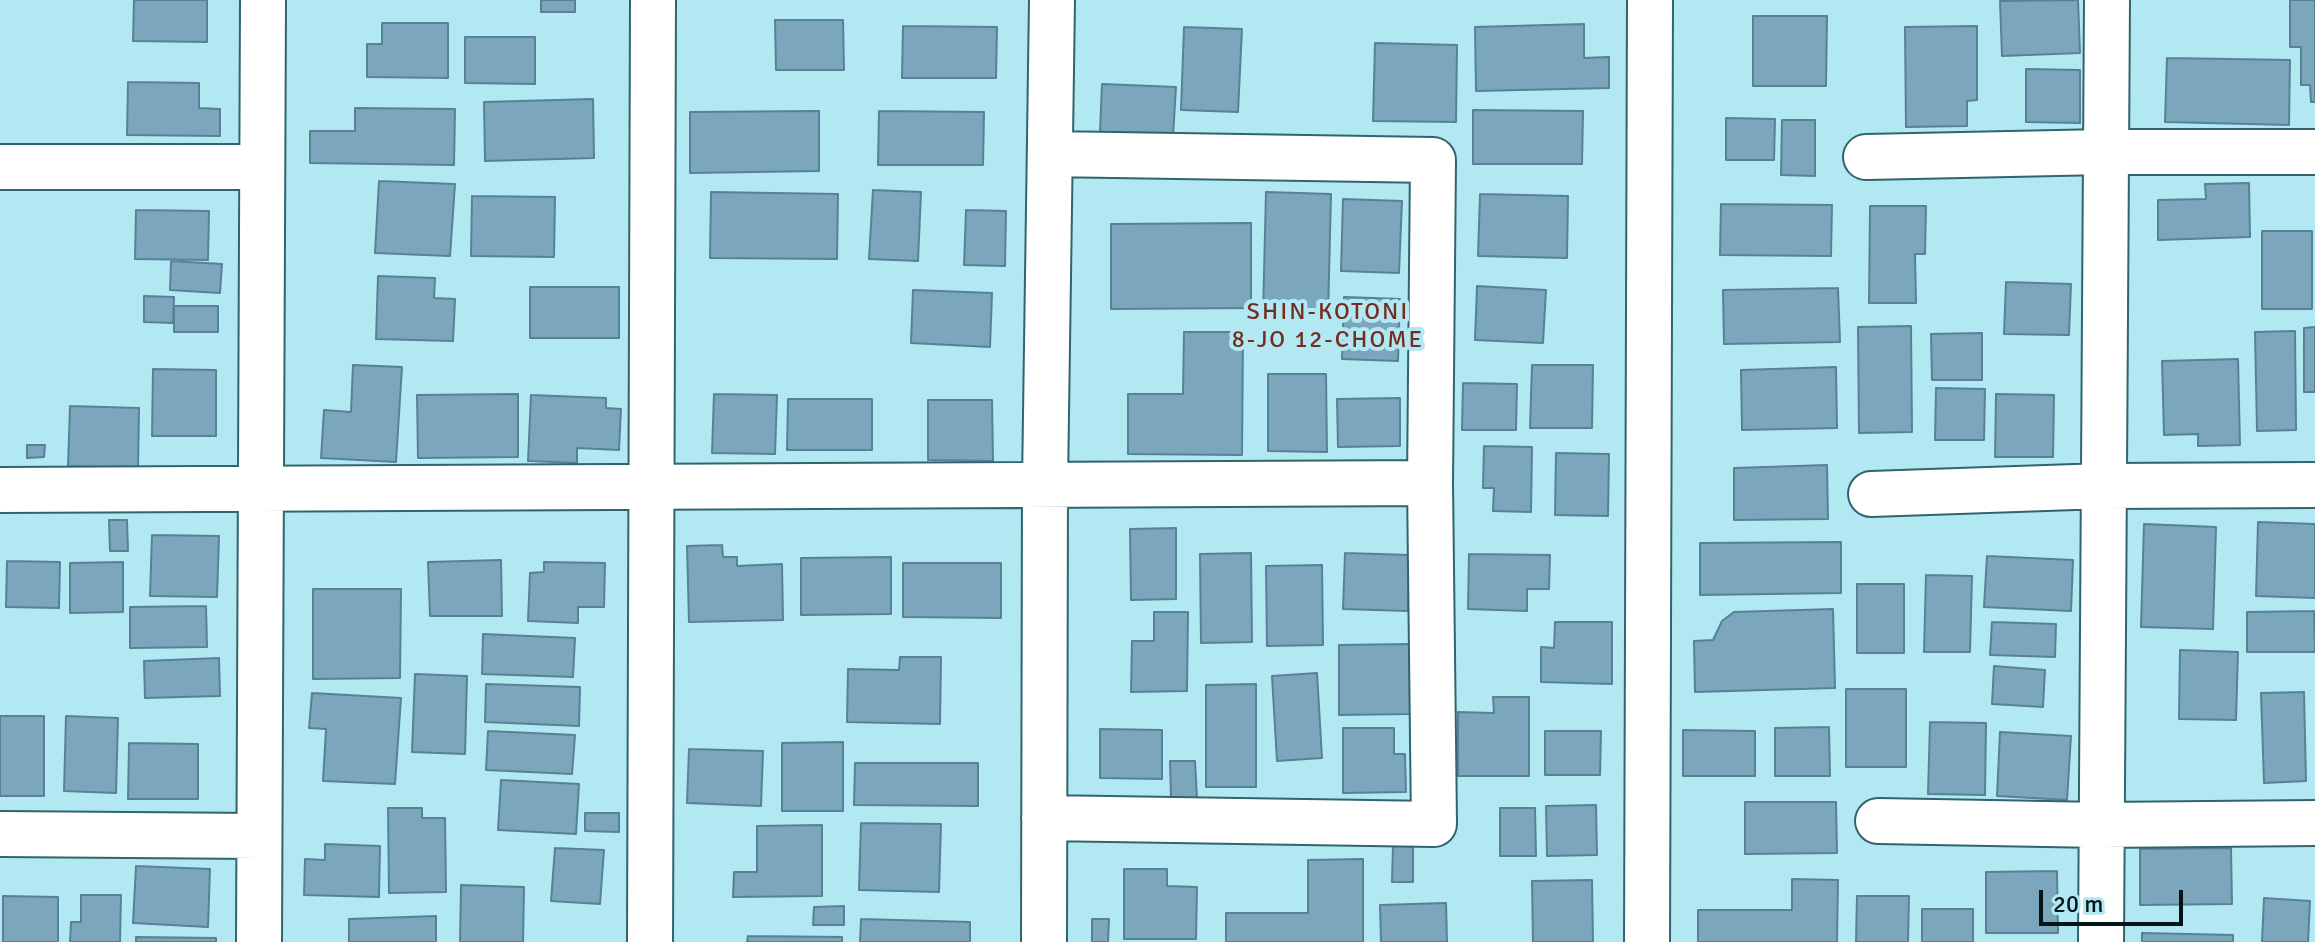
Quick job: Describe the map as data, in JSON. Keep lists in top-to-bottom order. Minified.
{"districts":["SHIN-KOTONI 8-JO 12-CHOME"],"scale_bar":"20 m"}
